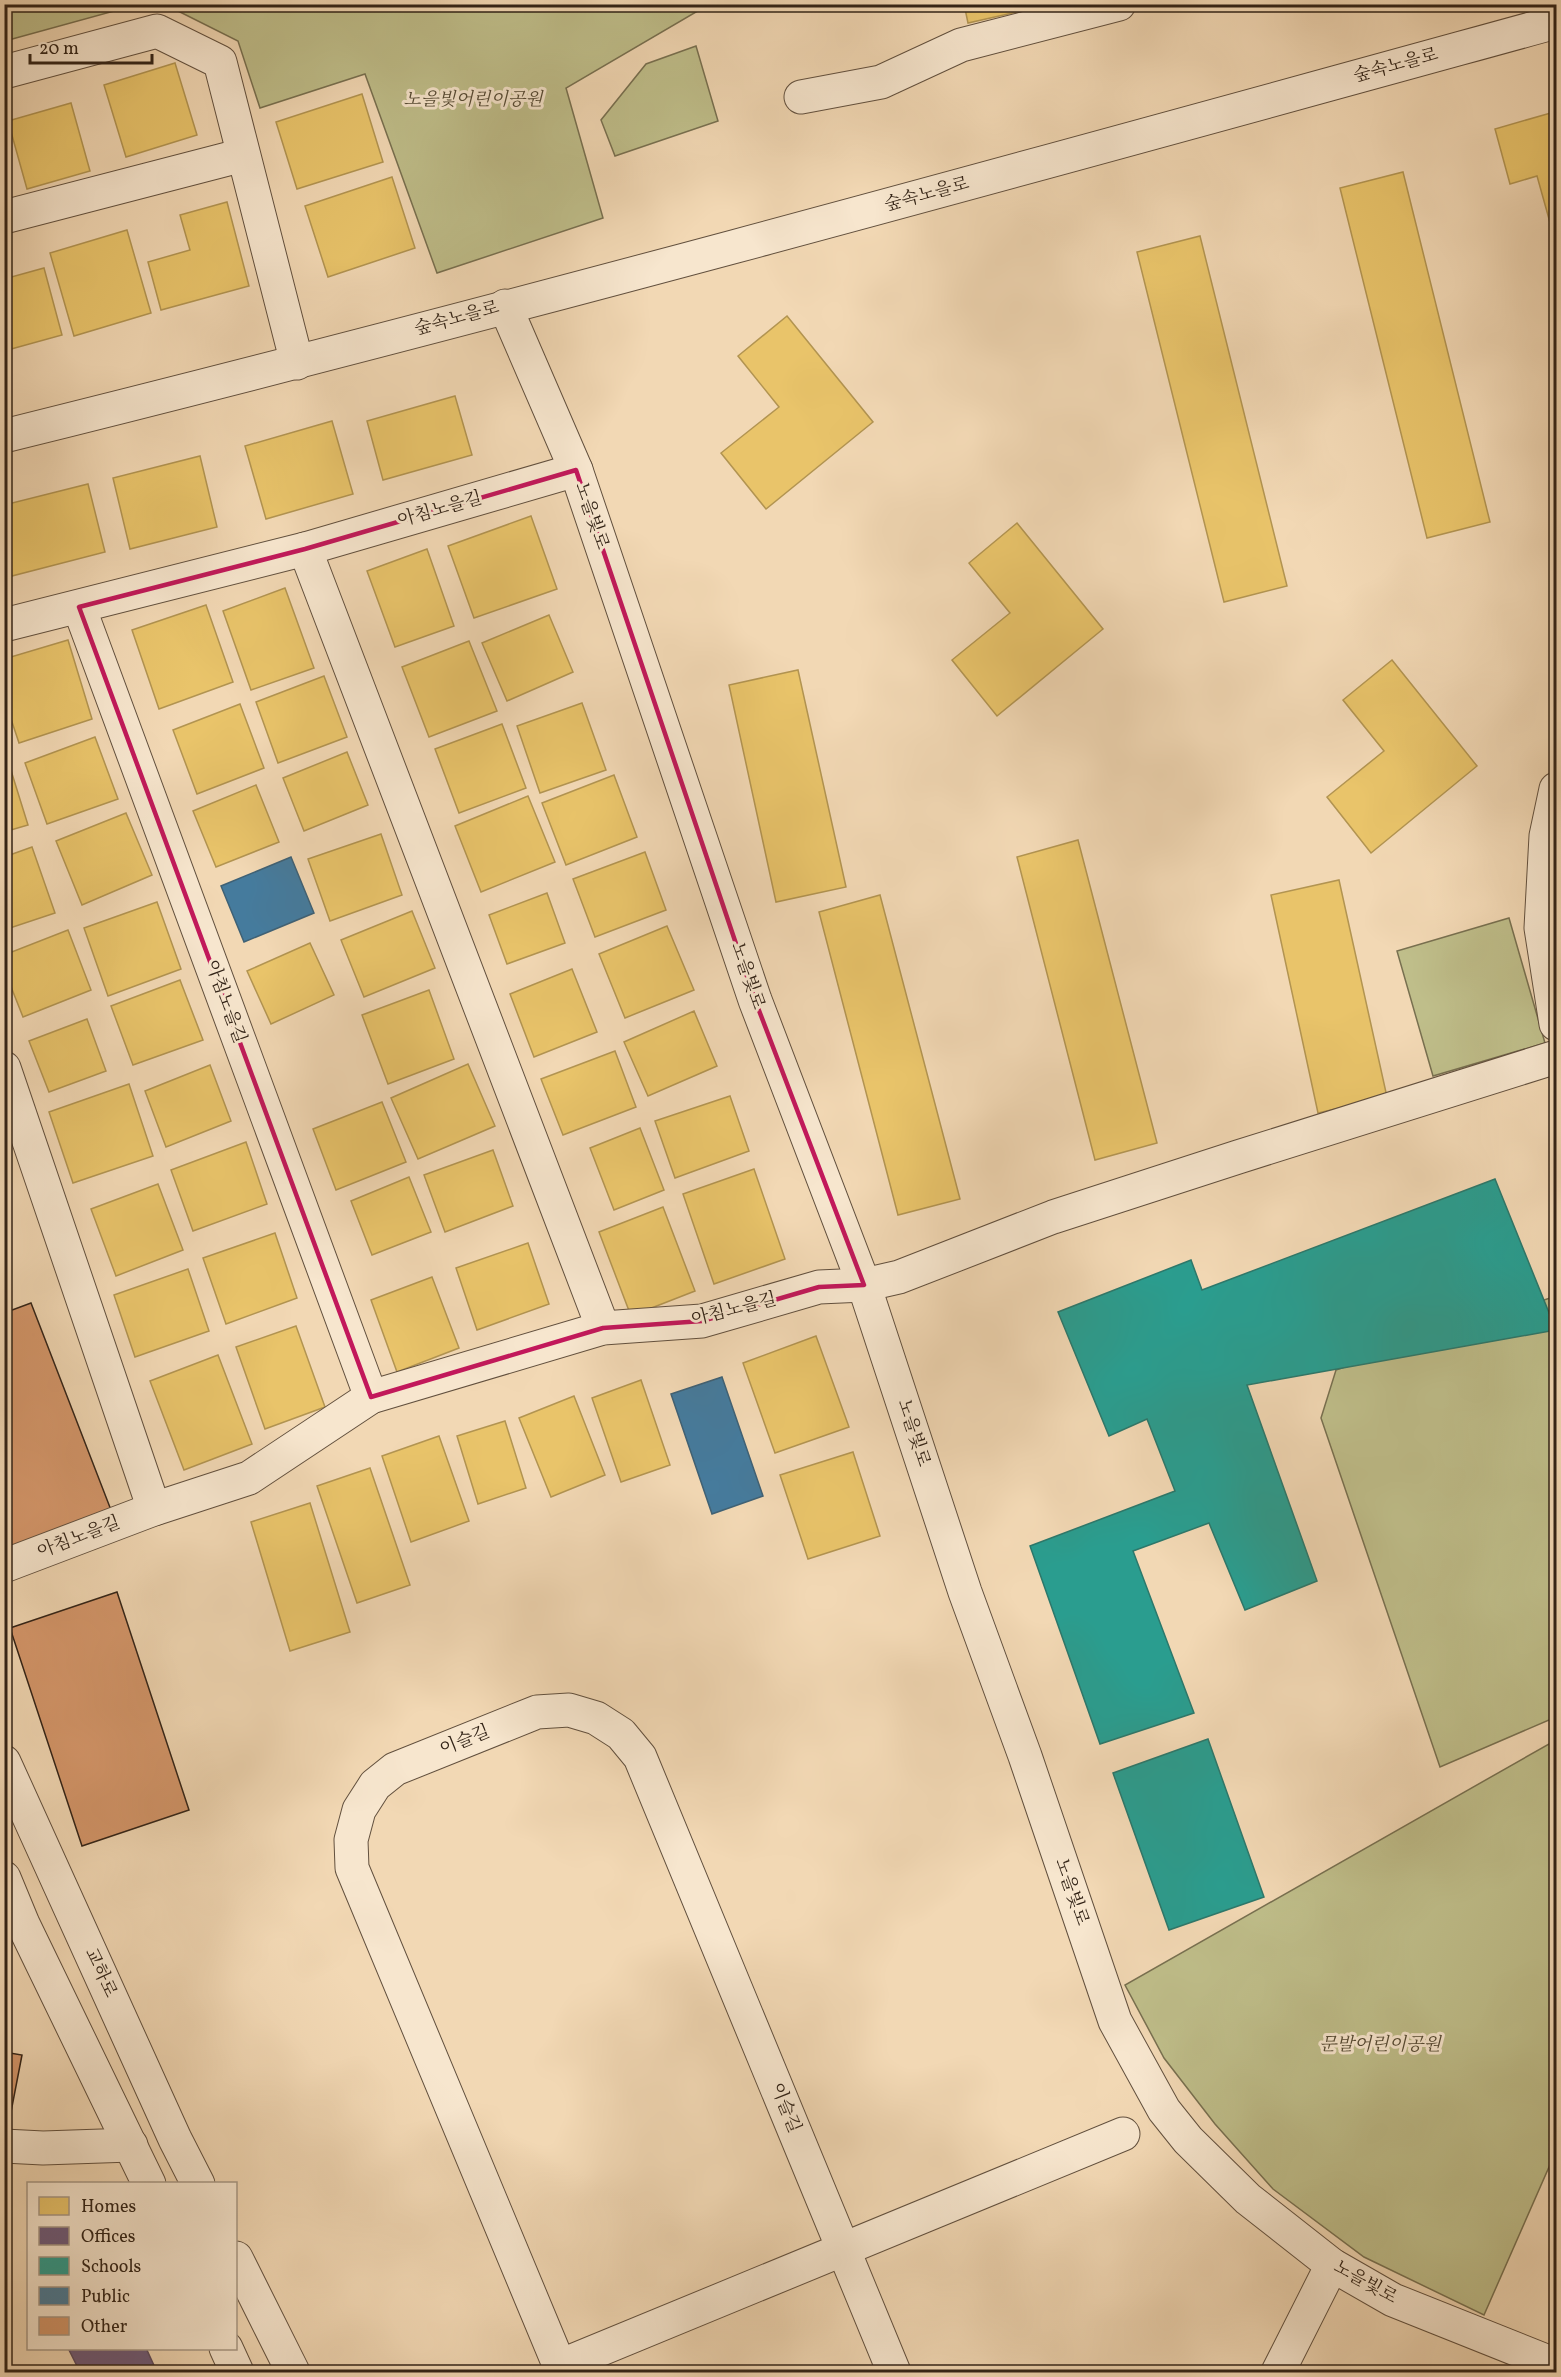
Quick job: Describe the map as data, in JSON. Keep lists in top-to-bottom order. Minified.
{"streets":{"street":["숲속노을로","아침노을길","노을빛로","이슬길","교하로"]},"crossings":[["숲속노을로","노을빛로"],["아침노을길","노을빛로"]],"parks":["노을빛어린이공원","문발어린이공원"],"legend":["Homes","Offices","Schools","Public","Other"],"scale_bar":"20 m"}
